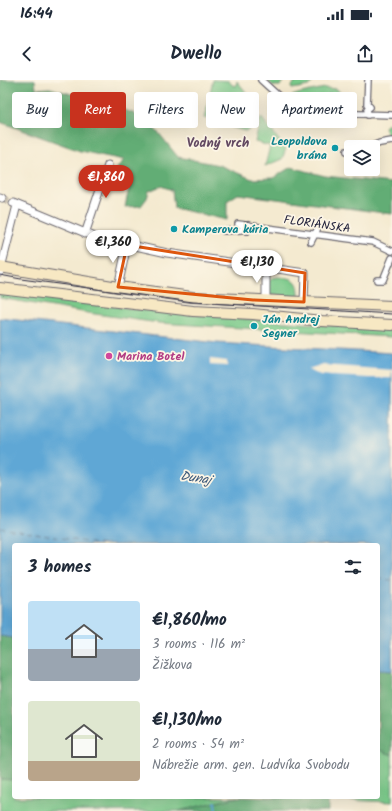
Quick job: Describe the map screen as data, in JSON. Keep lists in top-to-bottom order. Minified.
{"streets":{"street":["FLORIÁNSKA"]},"districts":["Vodný vrch"],"water":["Dunaj"],"places":["Leopoldova brána","Kamperova kúria","Ján Andrej Segner","Marina Botel"],"page":{"status":"16:44","header":"Dwello","chip":["Buy","Rent","Filters","New","Apartment"],"price":["€1,860","€1,360","€1,130"],"heading":"3 homes","list":[{"name":"€1,860/mo","note":"3 rooms · 116 m² · Žižkova"},{"name":"€1,130/mo","note":"2 rooms · 54 m² · Nábrežie arm. gen. Ludvíka Svobodu"}]}}
